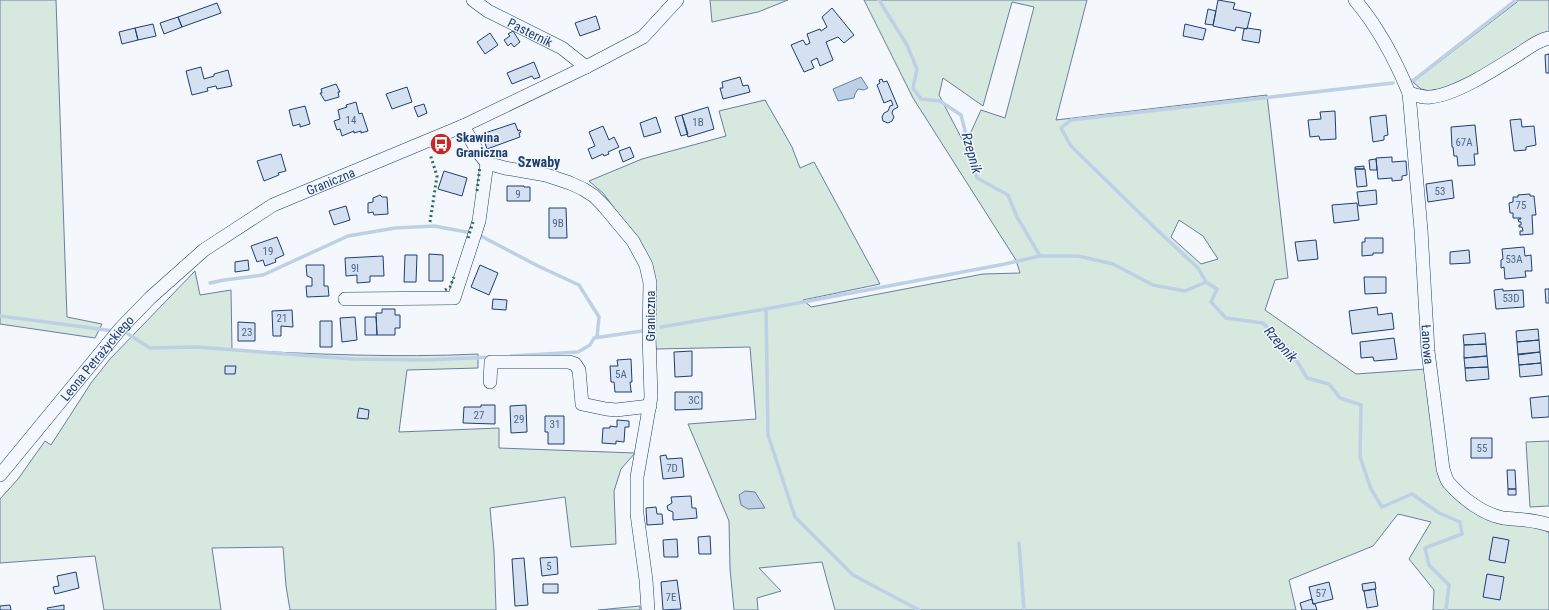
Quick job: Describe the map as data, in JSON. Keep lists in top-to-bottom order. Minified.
{"streets":{"street":["Pasternik","Graniczna","Łanowa","Leona Petrażyckiego"]},"crossings":[["Pasternik","Graniczna"],["Graniczna","Leona Petrażyckiego"]],"districts":["Szwaby"],"water":["Rzepnik"],"places":{"bus stop":["Skawina Graniczna"]},"house_numbers":["14","1B","67A","53","9","75","9B","19","53A","9I","53D","21","23","5A","3C","27","29","31","55","7D","5","57","7E"]}
